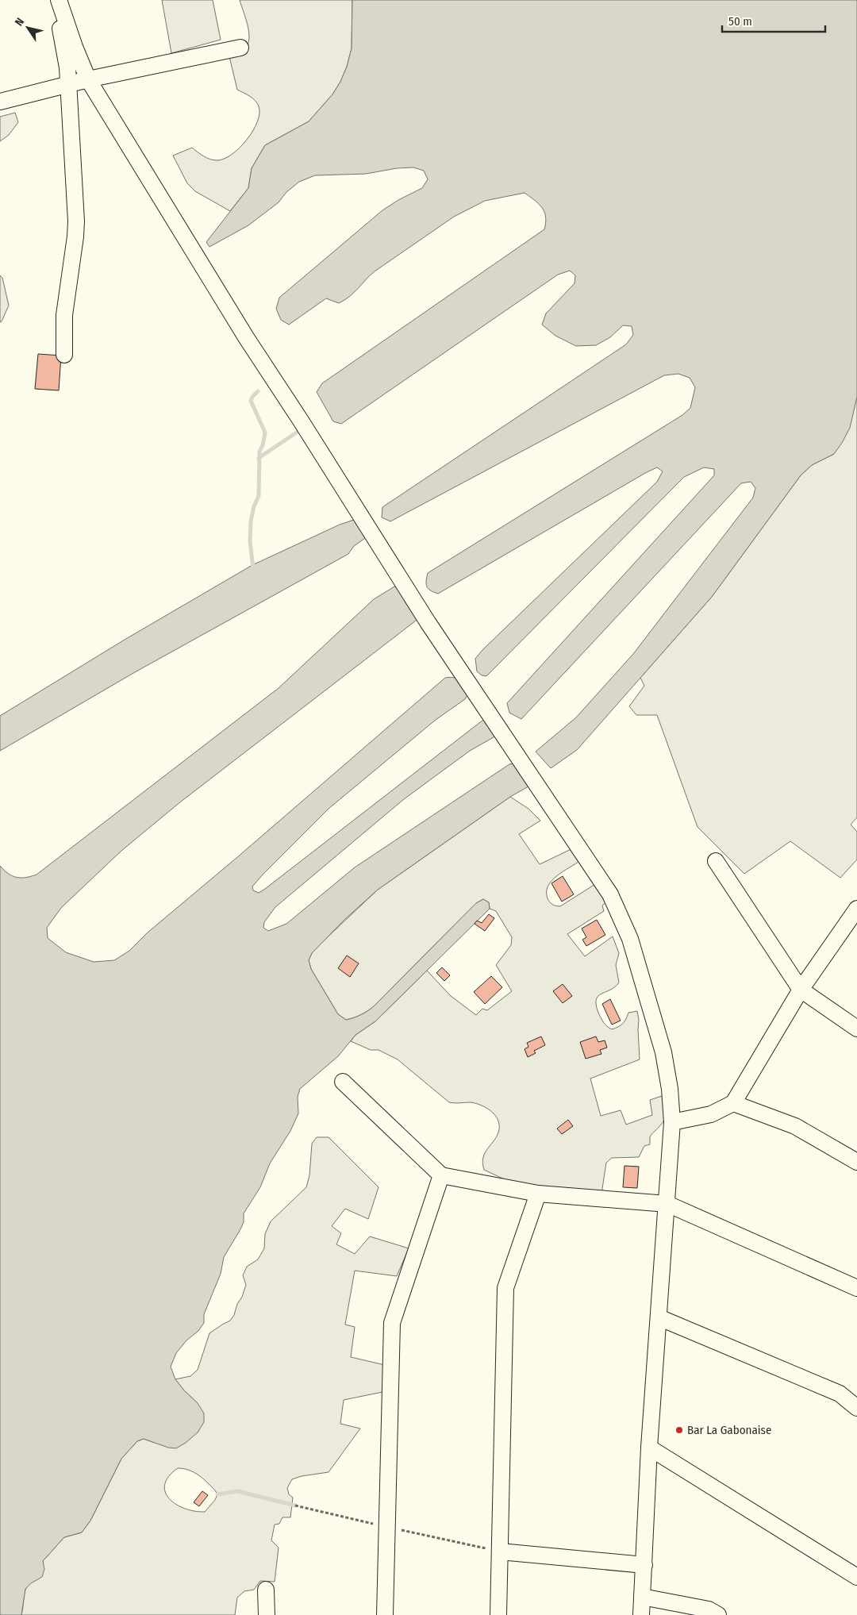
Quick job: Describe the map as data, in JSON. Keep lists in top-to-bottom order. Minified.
{"places":["Bar La Gabonaise"],"scale_bar":"50 m","north":"top left"}
